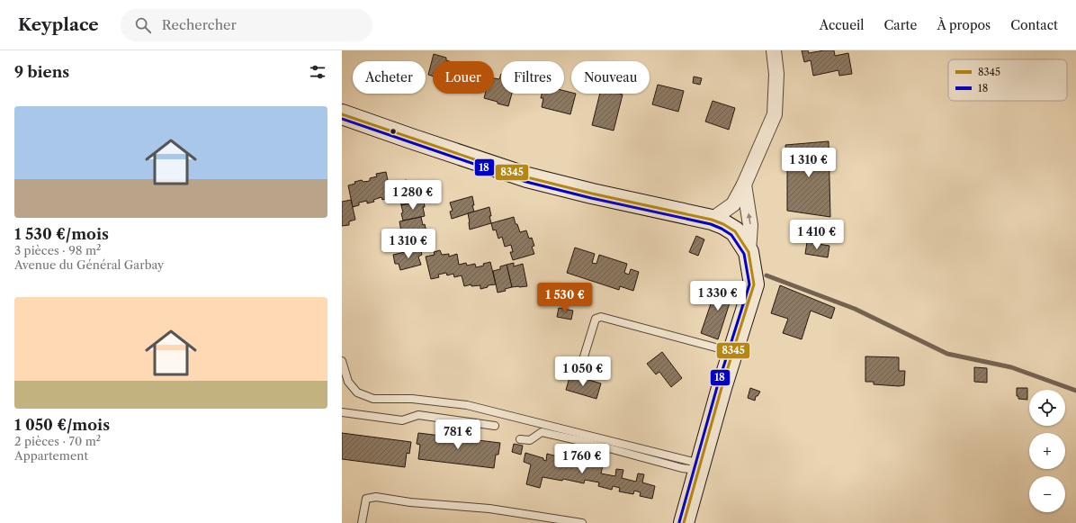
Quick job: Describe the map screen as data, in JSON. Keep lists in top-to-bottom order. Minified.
{"lines":["transit line 8345","transit line 18"],"legend":["8345","18"],"page":{"header":"Keyplace","search":"Rechercher","nav":["Accueil","Carte","À propos","Contact"],"heading":"9 biens","chip":["Acheter","Louer","Filtres","Nouveau"],"list":[{"name":"1 530 €/mois","note":"3 pièces · 98 m² · Avenue du Général Garbay"},{"name":"1 050 €/mois","note":"2 pièces · 70 m² · Appartement"}],"price":["1 310 €","1 280 €","1 410 €","1 310 €","1 330 €","1 530 €","1 050 €","781 €","1 760 €"],"map_buttons":["+","−"]}}
